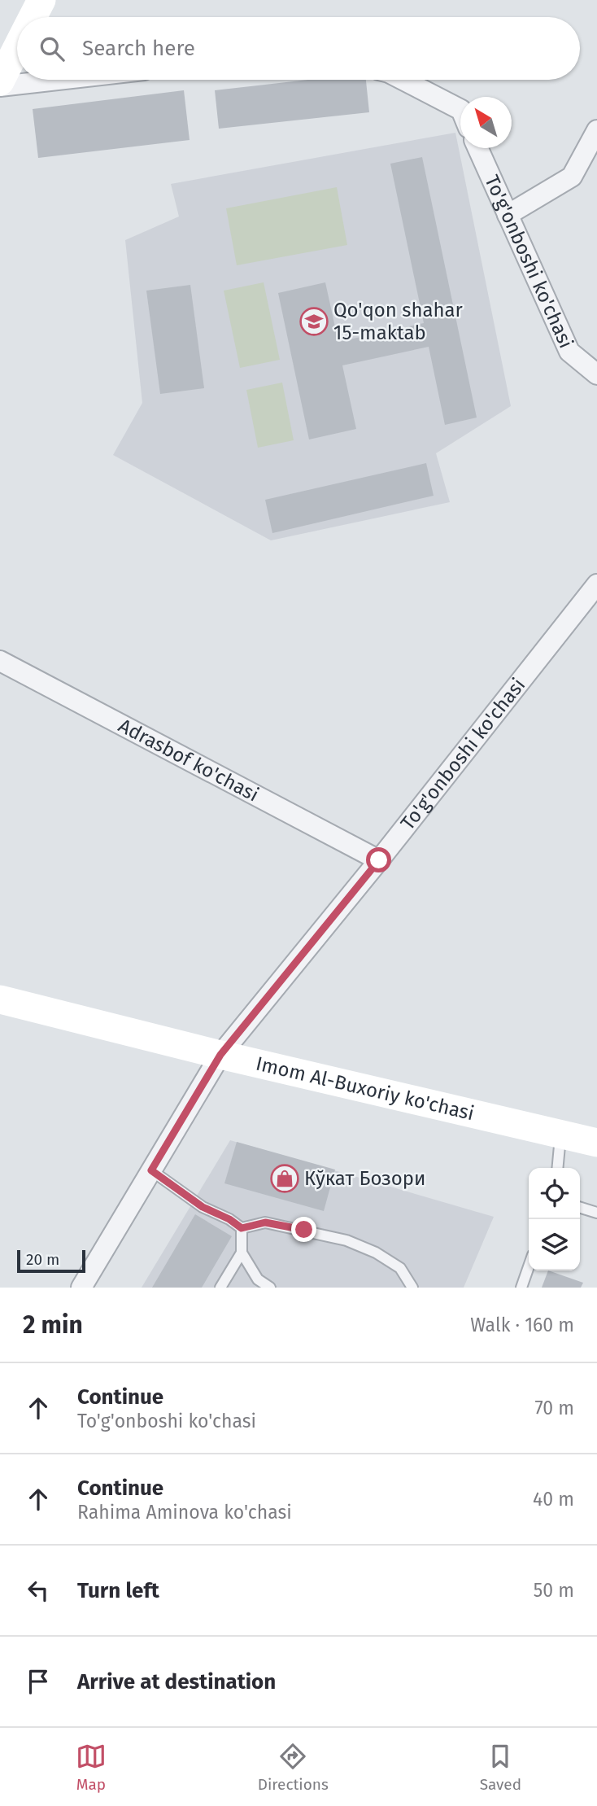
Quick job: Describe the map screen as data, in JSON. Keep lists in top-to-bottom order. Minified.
{"streets":{"main road":["Imom Al-Buxoriy ko'chasi"],"street":["To'g'onboshi ko'chasi","Adrasbof ko'chasi"]},"crossings":[["To'g'onboshi ko'chasi","Adrasbof ko'chasi"],["To'g'onboshi ko'chasi","Imom Al-Buxoriy ko'chasi"]],"places":{"school or university":["Qo'qon shahar 15-maktab"],"shop":["Кўкат Бозори"]},"scale_bar":"20 m","north":"top left","page":{"search":"Search here","scale":"20 m","heading":["2 min","Walk · 160 m"],"list":[["Continue","To'g'onboshi ko'chasi","70 m"],["Continue","Rahima Aminova ko'chasi","40 m"],["Turn left","50 m"],"Arrive at destination"],"nav":["Map","Directions","Saved"]}}
